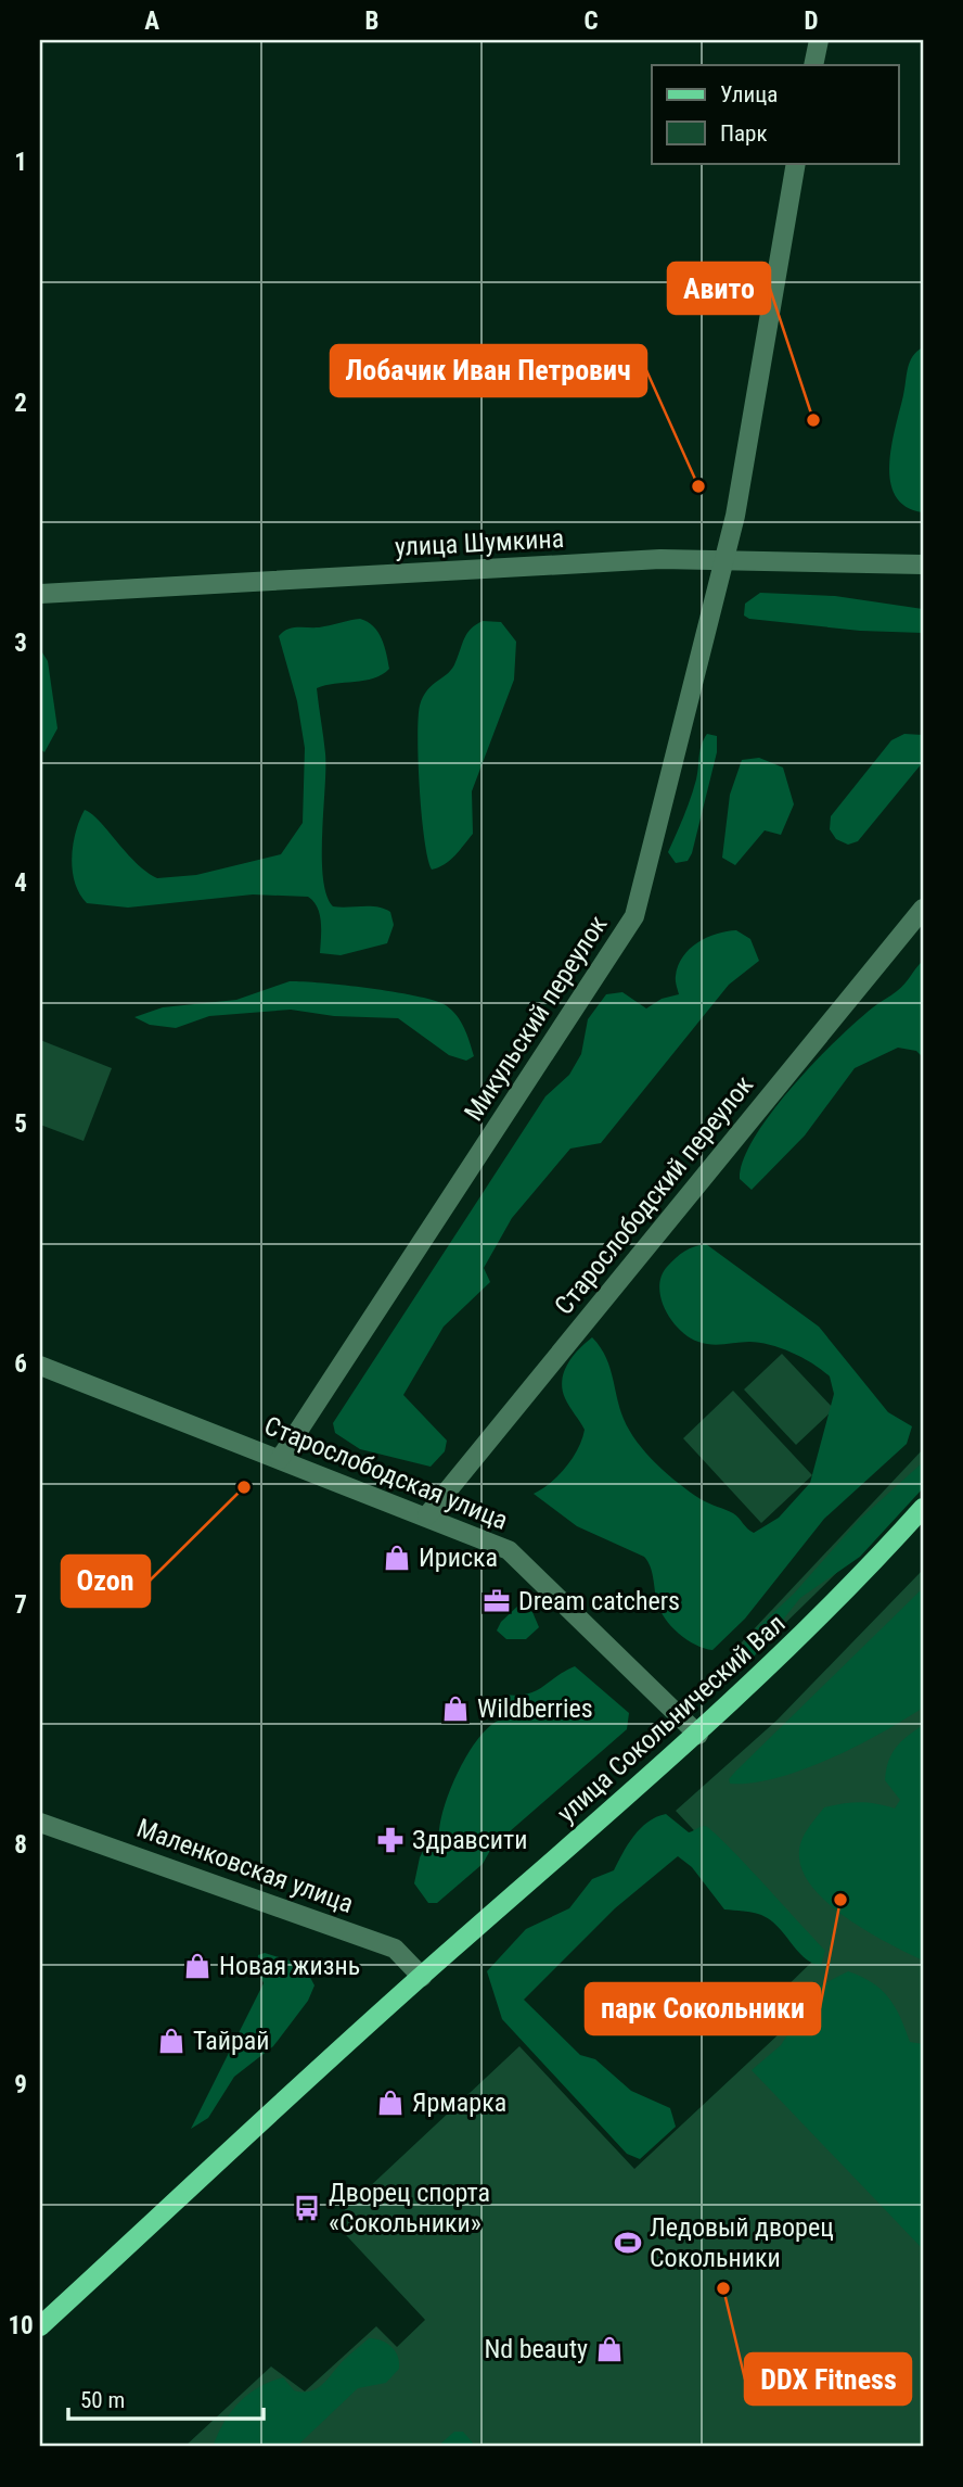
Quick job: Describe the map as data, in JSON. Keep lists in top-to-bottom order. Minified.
{"streets":{"main road":["улица Сокольнический Вал"],"street":["улица Шумкина","Микульский переулок","Старослободский переулок","Старослободская улица","Маленковская улица"]},"crossings":[["улица Шумкина","Микульский переулок"],["Микульский переулок","Старослободская улица"],["Старослободский переулок","Старослободская улица"],["Старослободская улица","улица Сокольнический Вал"],["улица Сокольнический Вал","Маленковская улица"]],"places":{"other":["Авито","Лобачик Иван Петрович","Ozon","парк Сокольники","DDX Fitness"],"shop":["Ириска","Wildberries","Новая жизнь","Тайрай","Ярмарка","Nd beauty"],"office":["Dream catchers"],"pharmacy":["Здравсити"],"bus stop":["Дворец спорта «Сокольники»"],"sports":["Ледовый дворец Сокольники"]},"legend":["Улица","Парк"],"scale_bar":"50 m","grid":{"columns":["A","B","C","D"],"rows":["1","2","3","4","5","6","7","8","9","10"]}}
